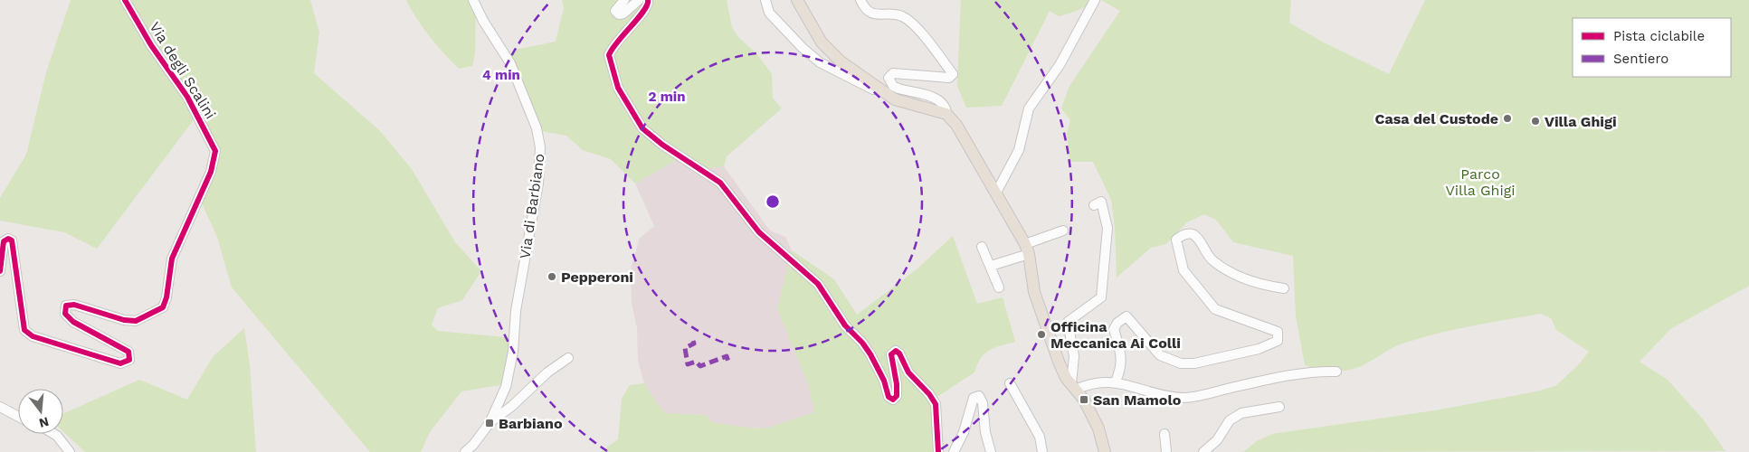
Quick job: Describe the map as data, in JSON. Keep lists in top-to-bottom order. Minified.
{"streets":{"street":["Via degli Scalini","Via di Barbiano"]},"parks":["Parco Villa Ghigi"],"places":{"other":["Casa del Custode","Villa Ghigi","Pepperoni","Officina Meccanica Ai Colli"],"transit":["San Mamolo","Barbiano"]},"legend":["Pista ciclabile","Sentiero"],"north":"bottom","rings":["4 min","2 min"]}
